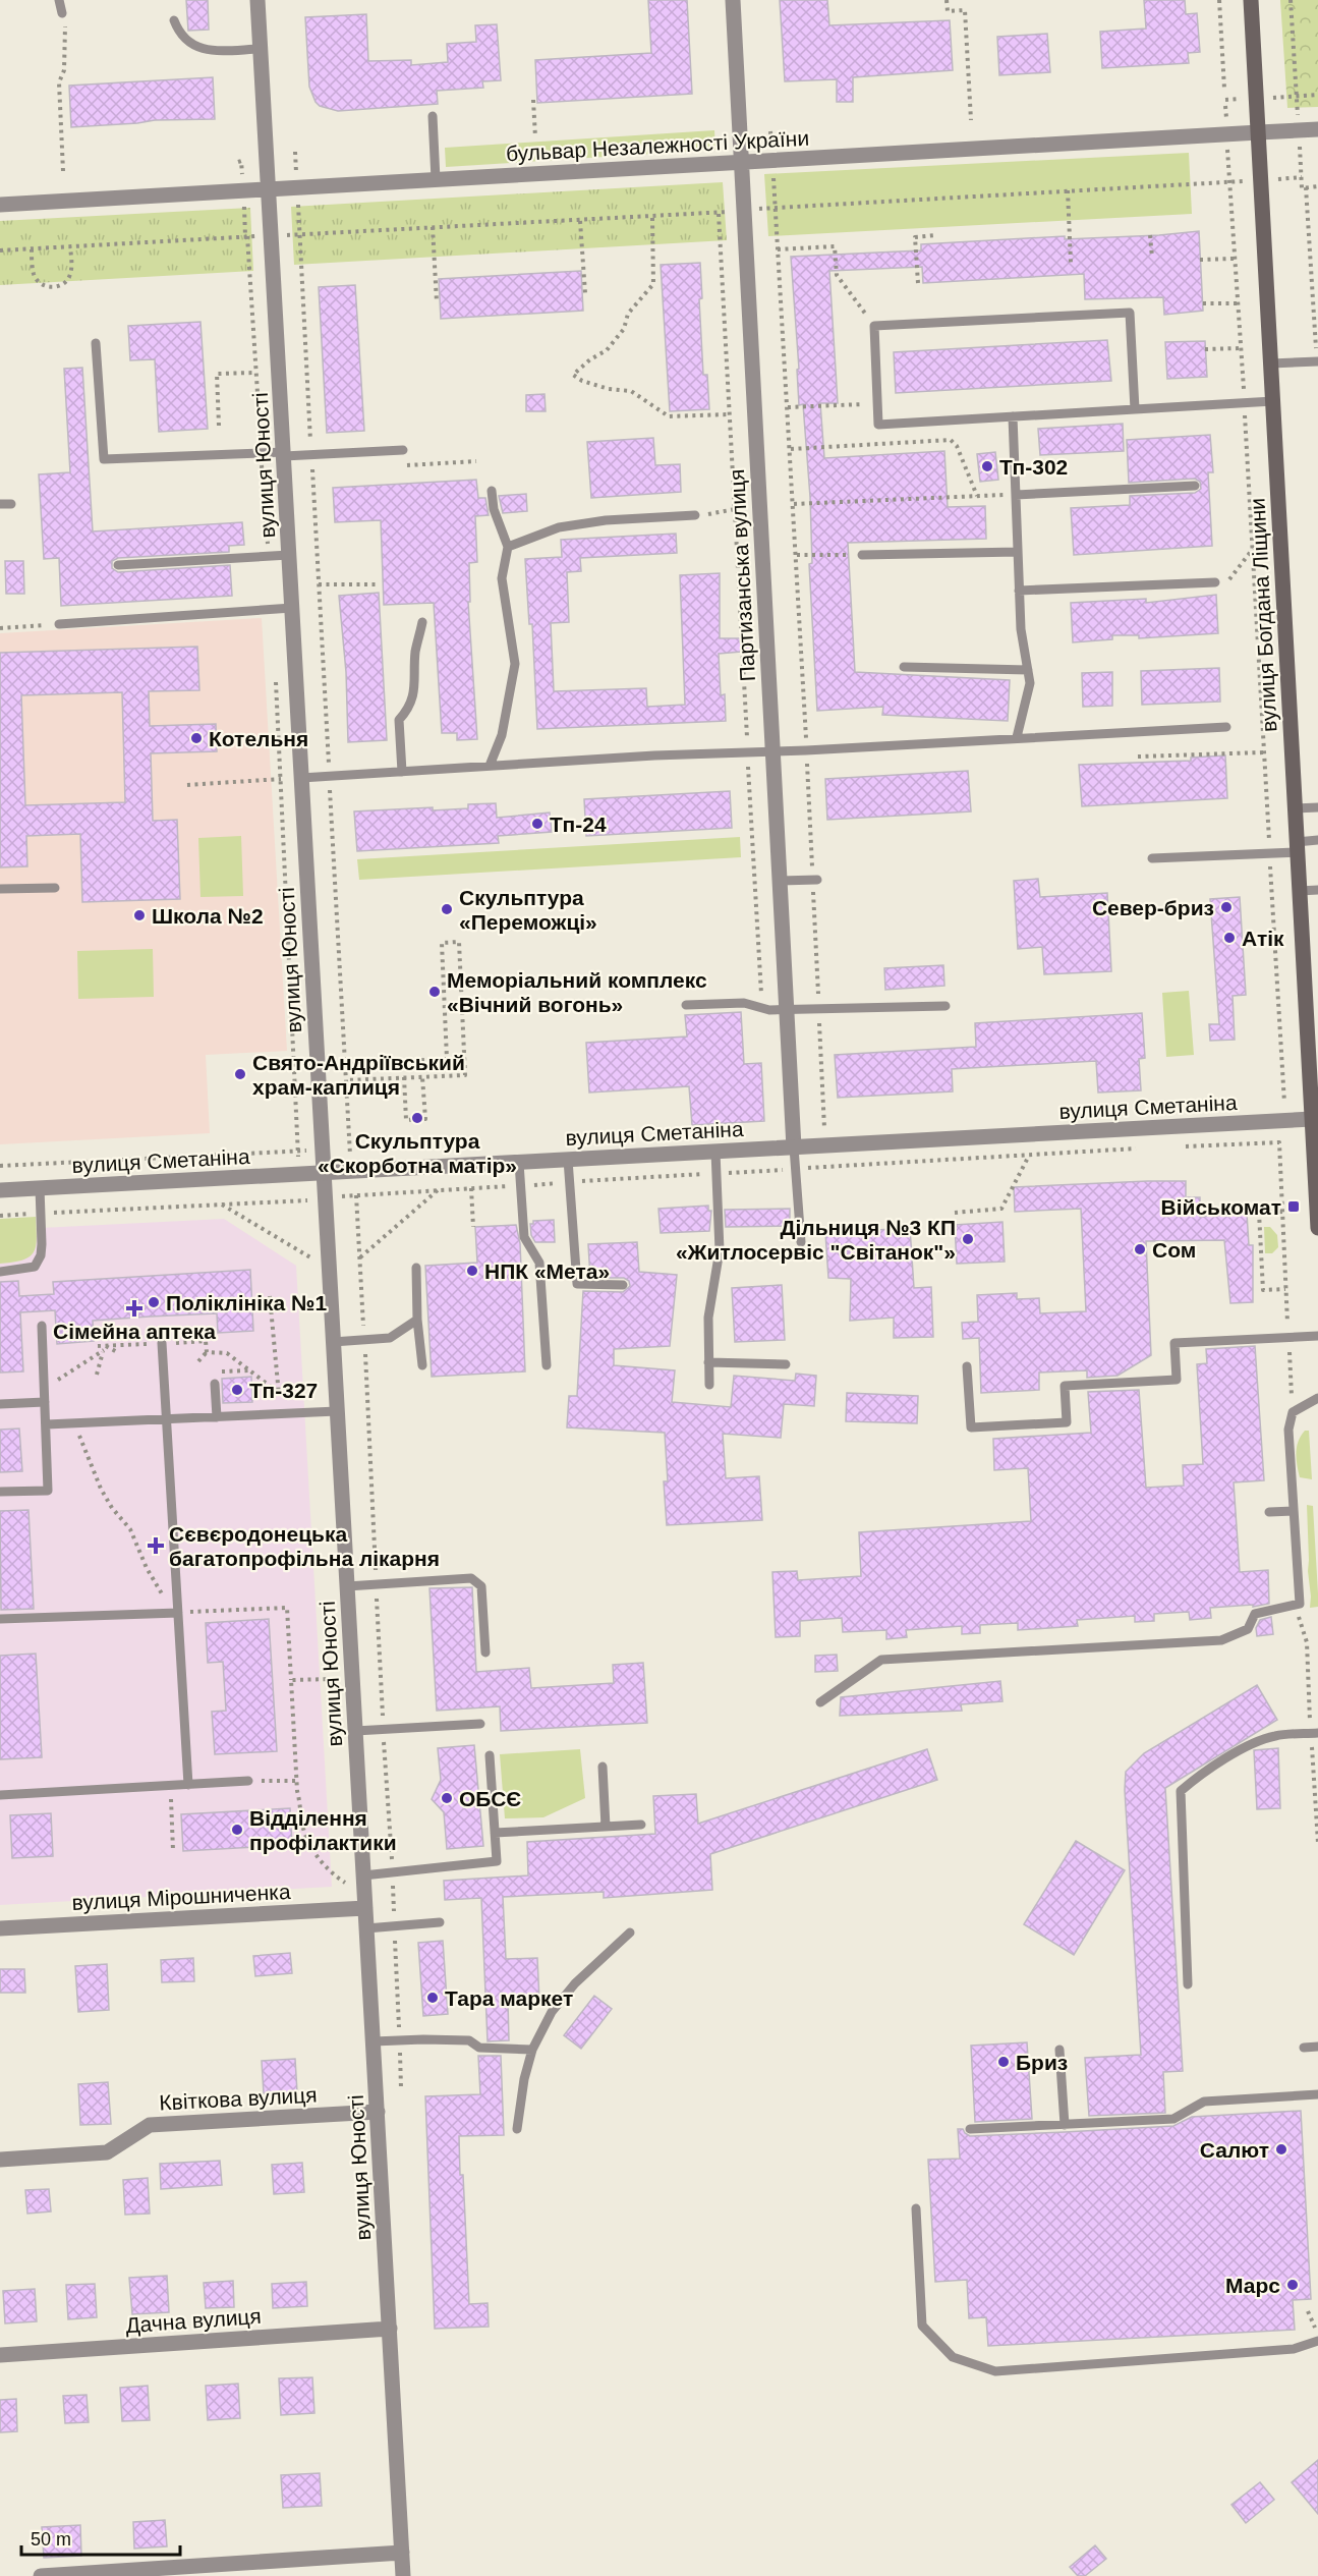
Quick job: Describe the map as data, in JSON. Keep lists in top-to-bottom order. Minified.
{"streets":{"main road":["вулиця Богдана Ліщини"],"street":["бульвар Незалежності України","вулиця Юності","Партизанська вулиця","вулиця Сметаніна","вулиця Мірошниченка","Квіткова вулиця","Дачна вулиця"]},"crossings":[["бульвар Незалежності України","вулиця Юності"],["бульвар Незалежності України","Партизанська вулиця"],["бульвар Незалежності України","вулиця Богдана Ліщини"],["вулиця Юності","вулиця Сметаніна"],["вулиця Юності","вулиця Мірошниченка"],["вулиця Юності","Квіткова вулиця"],["вулиця Юності","Дачна вулиця"],["Партизанська вулиця","вулиця Сметаніна"],["вулиця Богдана Ліщини","вулиця Сметаніна"]],"places":{"other":["Тп-302","Котельня","Тп-24","Север-бриз","Скульптура «Переможці»","Школа №2","Атік","Меморіальний комплекс «Вічний вогонь»","Свято-Андріївський храм-каплиця","Скульптура «Скорботна матір»","Дільниця №3 КП «Житлосервіс \"Світанок\"»","Сом","НПК «Мета»","Поліклініка №1","Тп-327","ОБСЄ","Відділення профілактики","Тара маркет","Бриз","Салют","Марс"],"transit":["Військомат"],"health":["Сімейна аптека","Сєвєродонецька багатопрофільна лікарня"]},"scale_bar":"50 m"}
